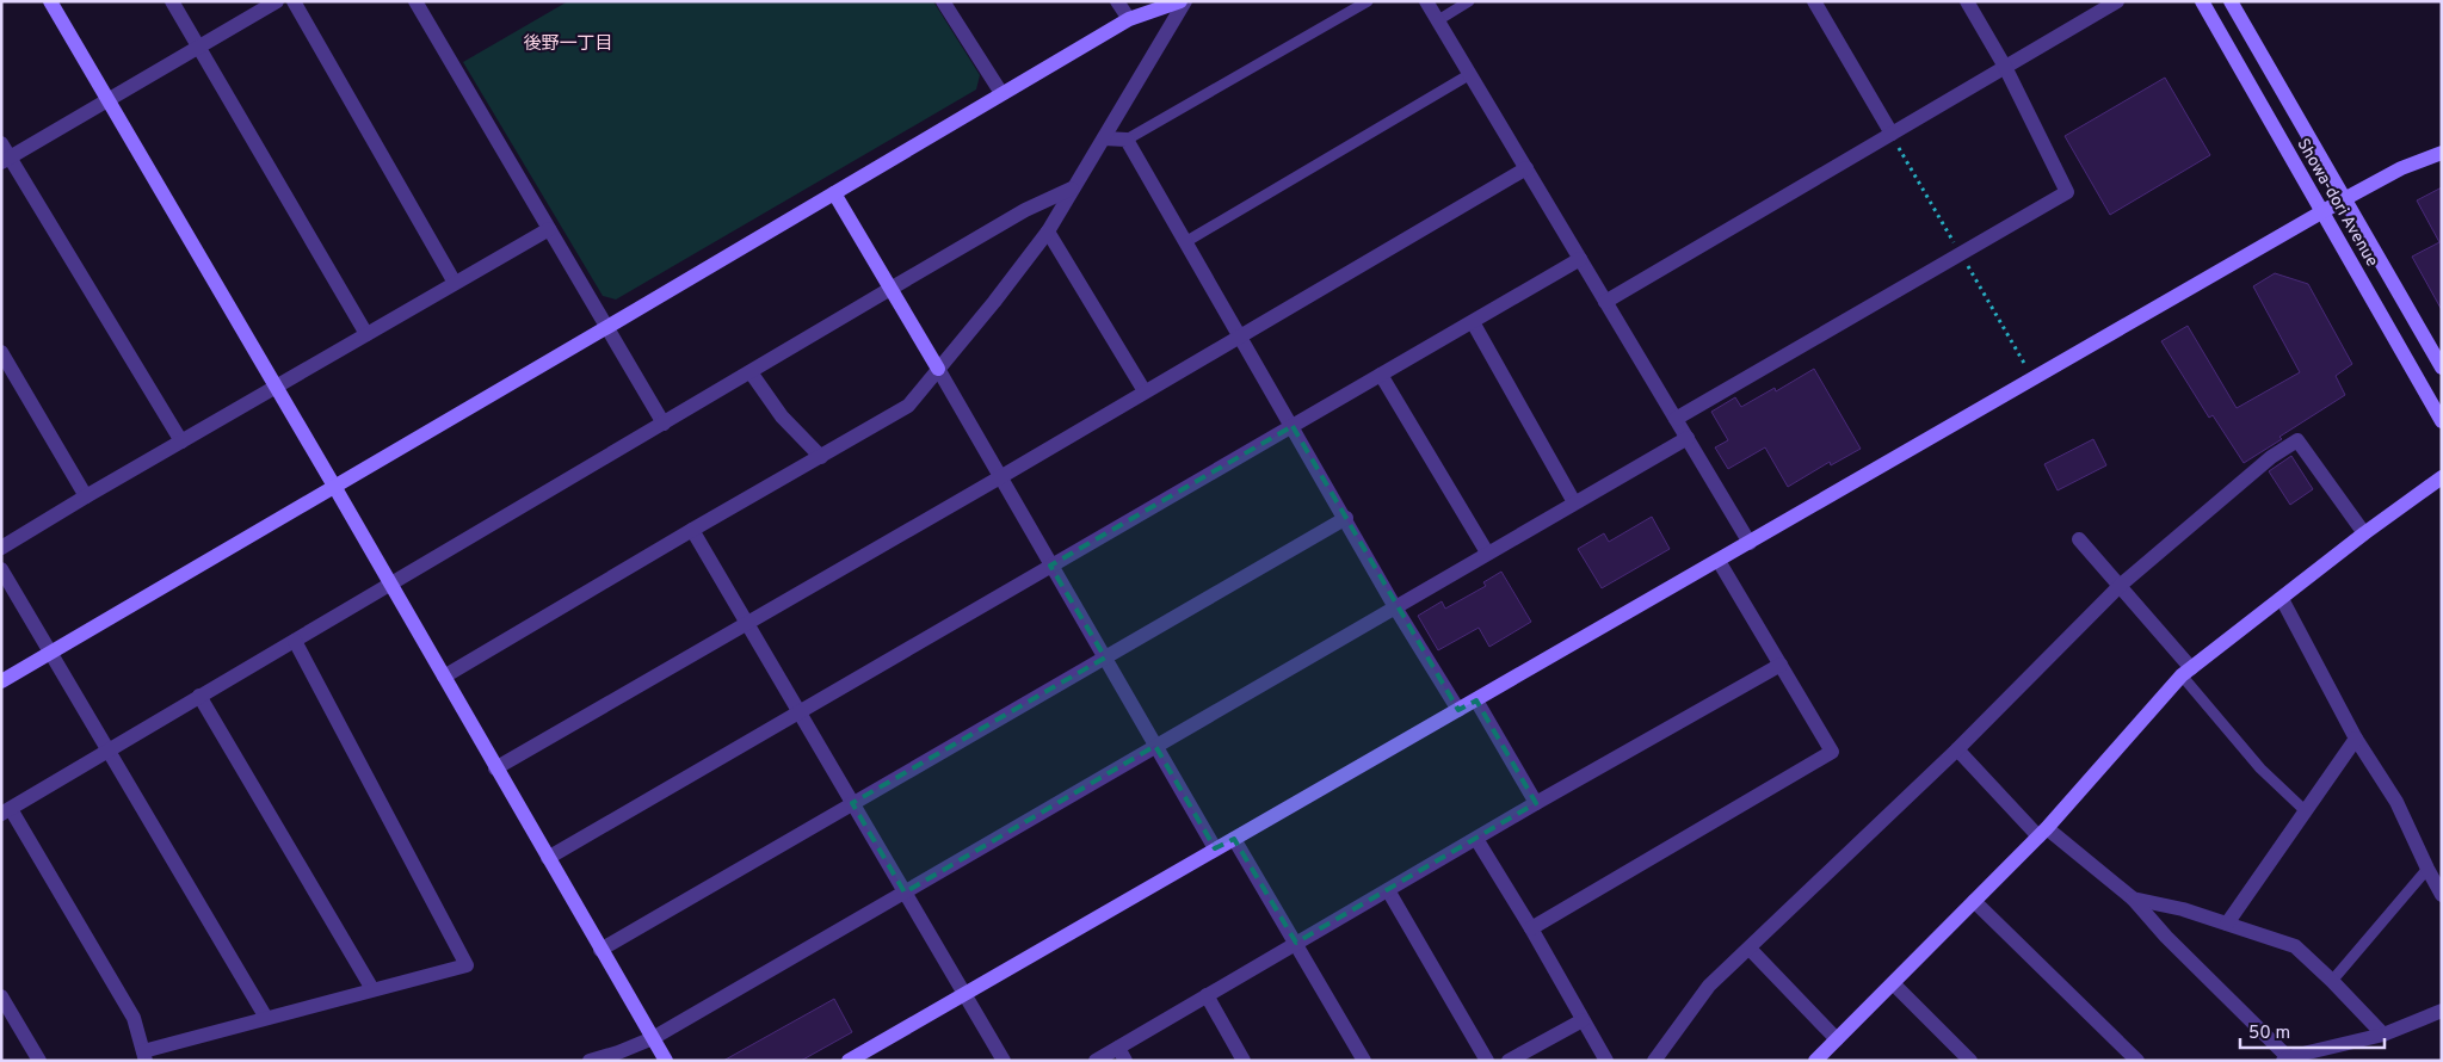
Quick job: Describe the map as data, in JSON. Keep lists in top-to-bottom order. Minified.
{"streets":{"street":["Showa-dori Avenue"]},"districts":["後野一丁目"],"scale_bar":"50 m"}
